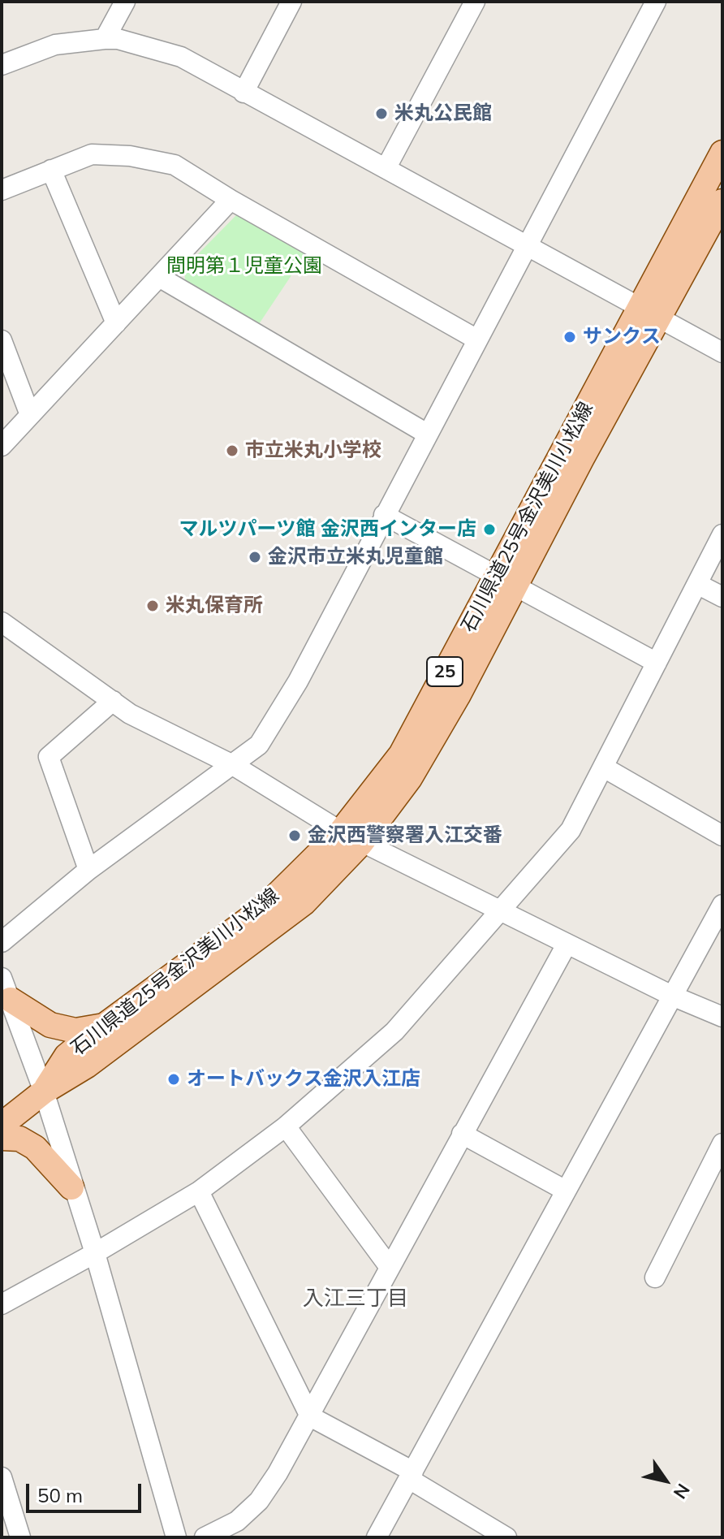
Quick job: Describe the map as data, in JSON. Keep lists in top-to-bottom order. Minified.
{"streets":{"main road":["石川県道25号金沢美川小松線","25"]},"districts":["入江三丁目"],"parks":["間明第１児童公園"],"places":["米丸公民館","サンクス","市立米丸小学校","マルツパーツ館 金沢西インター店","金沢市立米丸児童館","米丸保育所","金沢西警察署入江交番","オートバックス金沢入江店"],"scale_bar":"50 m","north":"bottom right"}
